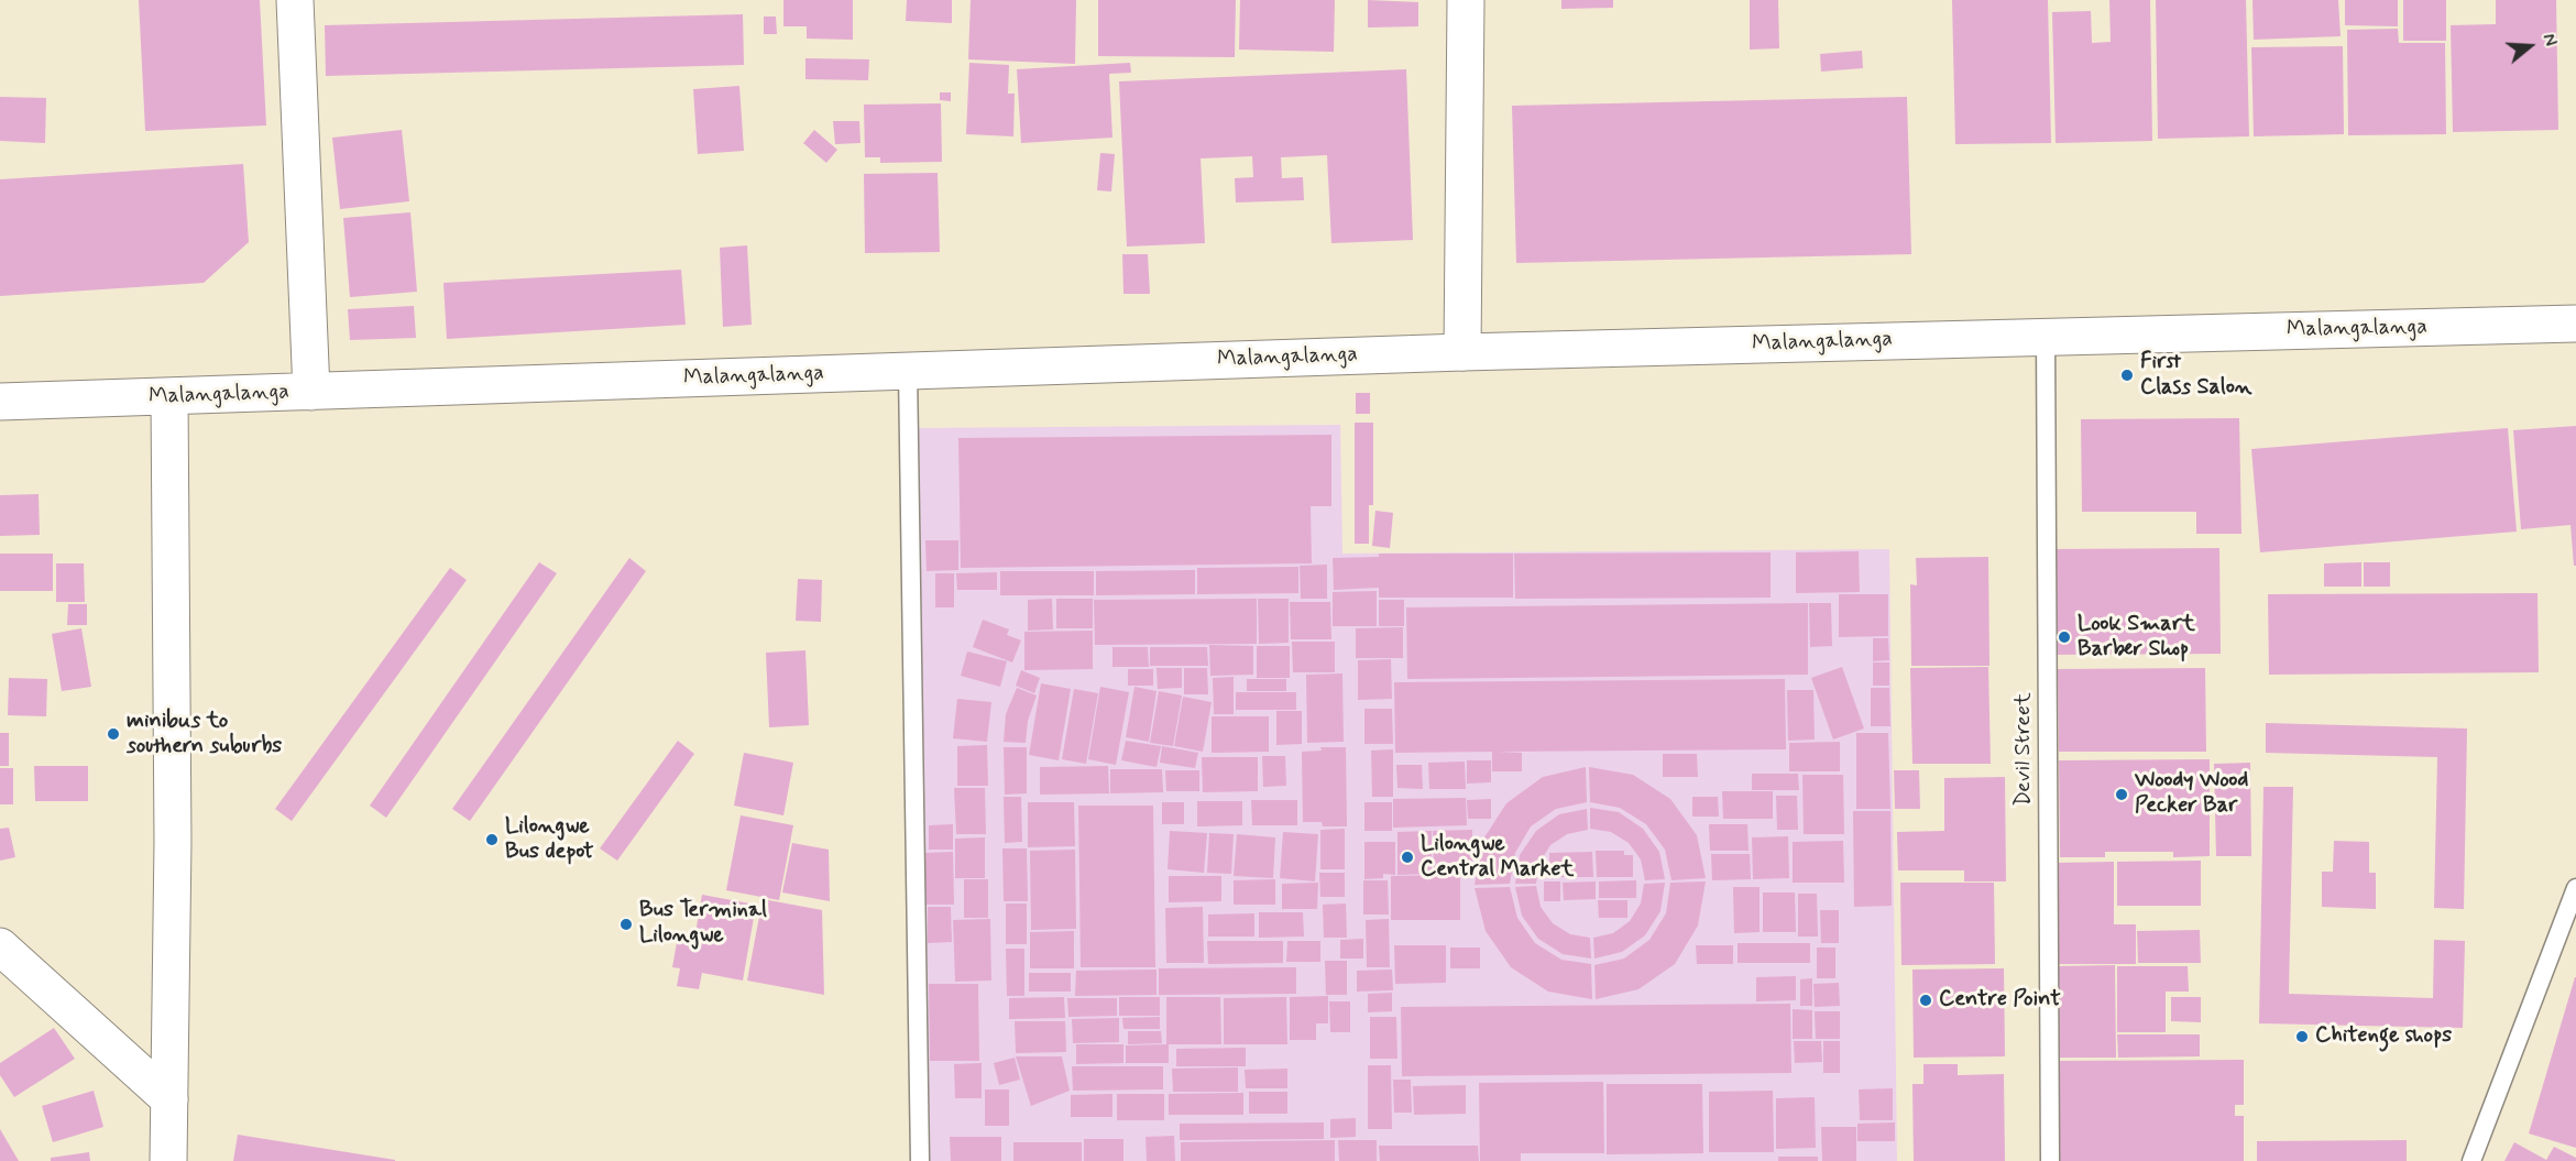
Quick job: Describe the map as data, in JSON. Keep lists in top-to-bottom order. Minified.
{"streets":{"street":["Malangalanga"],"lane":["Devil Street"]},"crossings":[["Malangalanga","Devil Street"]],"places":["First Class Salon","Look Smart Barber Shop","minibus to southern suburbs","Woody Wood Pecker Bar","Lilongwe Bus depot","Lilongwe Central Market","Bus Terminal Lilongwe","Centre Point","Chitenge shops"],"north":"right"}
